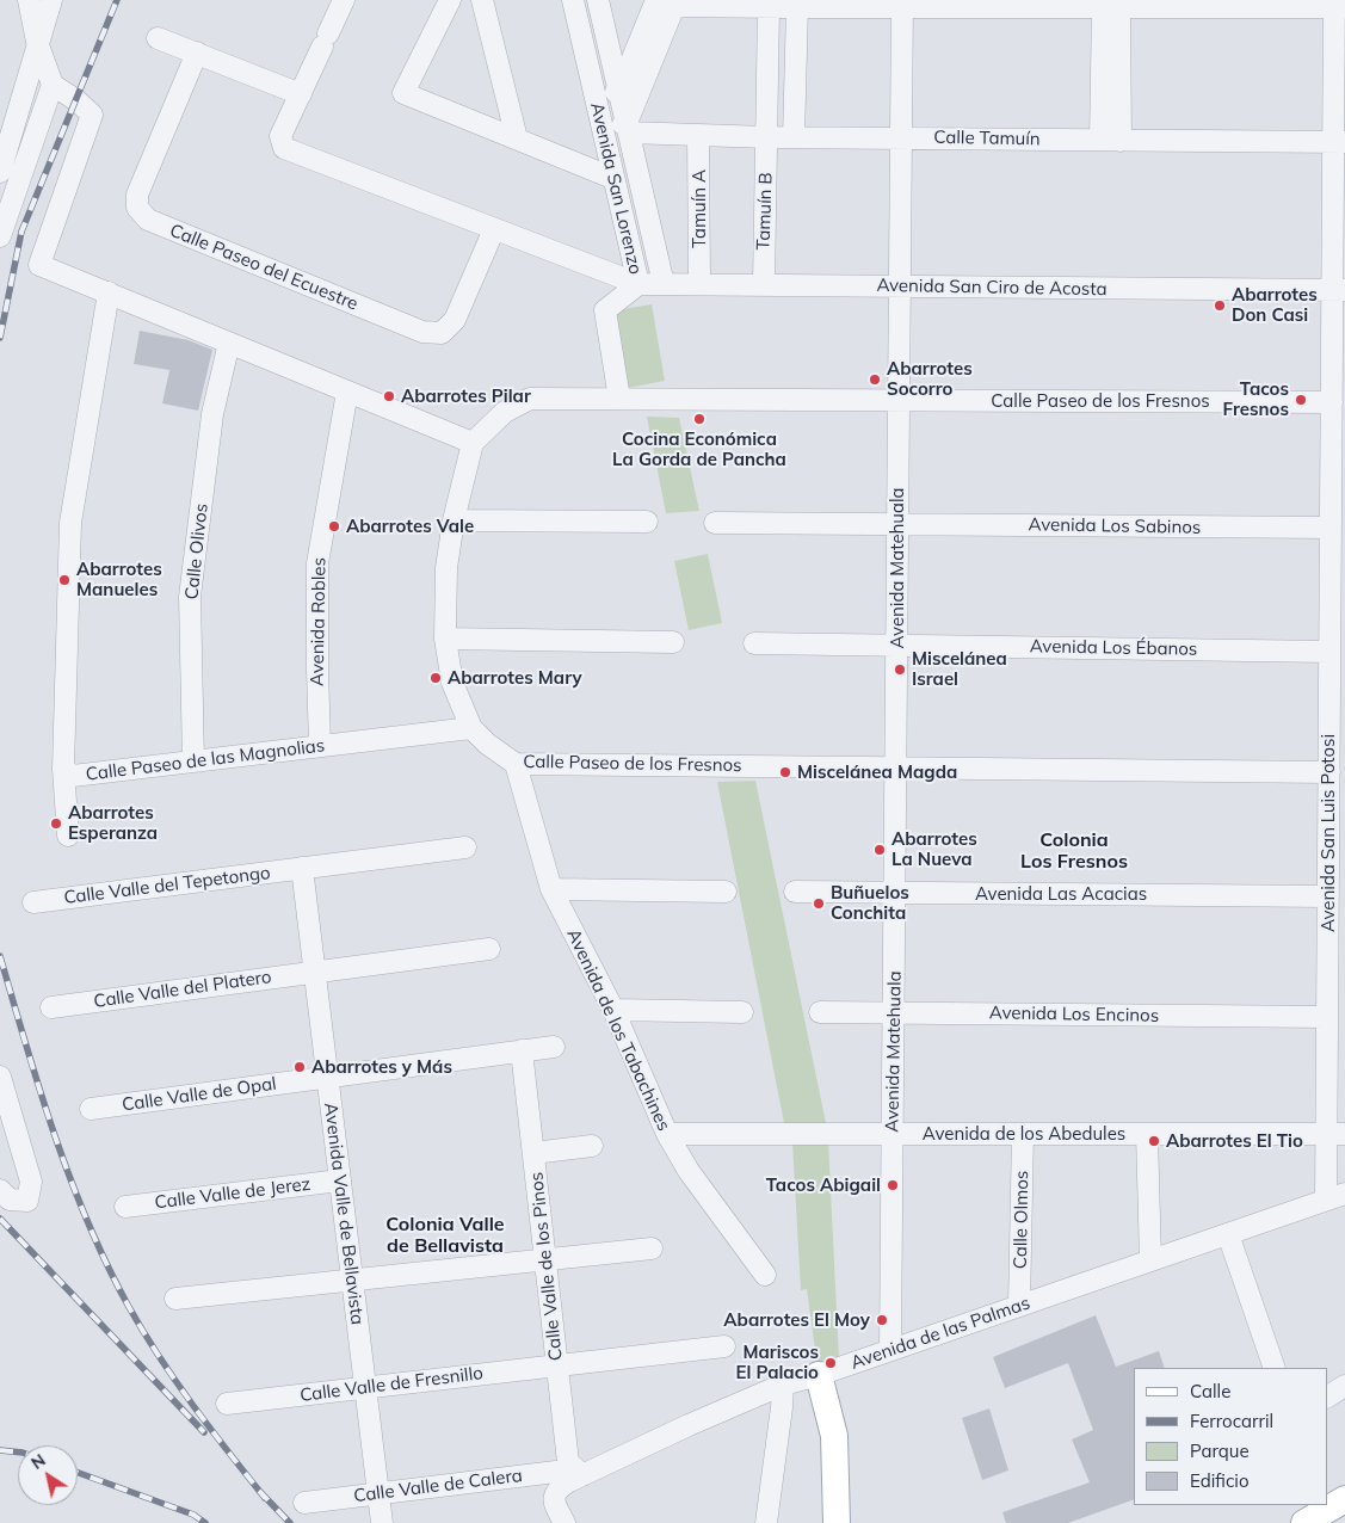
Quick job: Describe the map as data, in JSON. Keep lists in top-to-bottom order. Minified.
{"streets":{"street":["Calle Tamuín","Avenida San Lorenzo","Tamuín A","Tamuín B","Calle Paseo del Ecuestre","Avenida San Ciro de Acosta","Calle Paseo de los Fresnos","Avenida Los Sabinos","Calle Olivos","Avenida Matehuala","Avenida Robles","Avenida Los Ébanos","Calle Paseo de las Magnolias","Avenida San Luis Potosi","Calle Valle del Tepetongo","Avenida Las Acacias","Calle Valle del Platero","Avenida Los Encinos","Avenida de los Tabachines","Calle Valle de Opal","Avenida de los Abedules","Calle Valle de Jerez","Avenida Valle de Bellavista","Calle Olmos","Calle Valle de los Pinos","Avenida de las Palmas","Calle Valle de Fresnillo","Calle Valle de Calera"]},"crossings":[["Calle Tamuín","Avenida San Lorenzo"],["Calle Tamuín","Tamuín A"],["Calle Tamuín","Tamuín B"],["Calle Tamuín","Avenida Matehuala"],["Calle Tamuín","Avenida San Luis Potosi"],["Avenida San Lorenzo","Avenida San Ciro de Acosta"],["Avenida San Lorenzo","Calle Paseo de los Fresnos"],["Tamuín A","Avenida San Ciro de Acosta"],["Tamuín B","Avenida San Ciro de Acosta"],["Avenida San Ciro de Acosta","Avenida Matehuala"],["Avenida San Ciro de Acosta","Avenida San Luis Potosi"],["Calle Paseo de los Fresnos","Avenida Matehuala"],["Calle Paseo de los Fresnos","Calle Paseo de las Magnolias"],["Calle Paseo de los Fresnos","Avenida San Luis Potosi"],["Calle Paseo de los Fresnos","Avenida de los Tabachines"],["Avenida Los Sabinos","Avenida Matehuala"],["Avenida Los Sabinos","Avenida San Luis Potosi"],["Calle Olivos","Calle Paseo de las Magnolias"],["Avenida Matehuala","Avenida Los Ébanos"],["Avenida Matehuala","Avenida Las Acacias"],["Avenida Matehuala","Avenida Los Encinos"],["Avenida Matehuala","Avenida de los Abedules"],["Avenida Matehuala","Avenida de las Palmas"],["Avenida Robles","Calle Paseo de las Magnolias"],["Avenida Los Ébanos","Avenida San Luis Potosi"],["Avenida San Luis Potosi","Avenida Las Acacias"],["Avenida San Luis Potosi","Avenida Los Encinos"],["Avenida San Luis Potosi","Avenida de los Abedules"],["Avenida San Luis Potosi","Avenida de las Palmas"],["Calle Valle del Tepetongo","Avenida Valle de Bellavista"],["Calle Valle del Platero","Avenida Valle de Bellavista"],["Avenida de los Tabachines","Avenida de los Abedules"],["Calle Valle de Opal","Avenida Valle de Bellavista"],["Calle Valle de Opal","Calle Valle de los Pinos"],["Avenida de los Abedules","Calle Olmos"],["Calle Valle de Jerez","Avenida Valle de Bellavista"],["Avenida Valle de Bellavista","Calle Valle de Fresnillo"],["Avenida Valle de Bellavista","Calle Valle de Calera"],["Calle Olmos","Avenida de las Palmas"],["Calle Valle de los Pinos","Avenida de las Palmas"],["Calle Valle de los Pinos","Calle Valle de Fresnillo"],["Calle Valle de los Pinos","Calle Valle de Calera"],["Avenida de las Palmas","Calle Valle de Calera"]],"districts":["Colonia Los Fresnos","Colonia Valle de Bellavista"],"places":["Abarrotes Don Casi","Abarrotes Socorro","Abarrotes Pilar","Tacos Fresnos","Cocina Económica La Gorda de Pancha","Abarrotes Vale","Abarrotes Manueles","Miscelánea Israel","Abarrotes Mary","Miscelánea Magda","Abarrotes Esperanza","Abarrotes La Nueva","Buñuelos Conchita","Abarrotes y Más","Abarrotes El Tio","Tacos Abigail","Abarrotes El Moy","Mariscos El Palacio"],"legend":["Calle","Ferrocarril","Parque","Edificio"],"north":"top left"}
